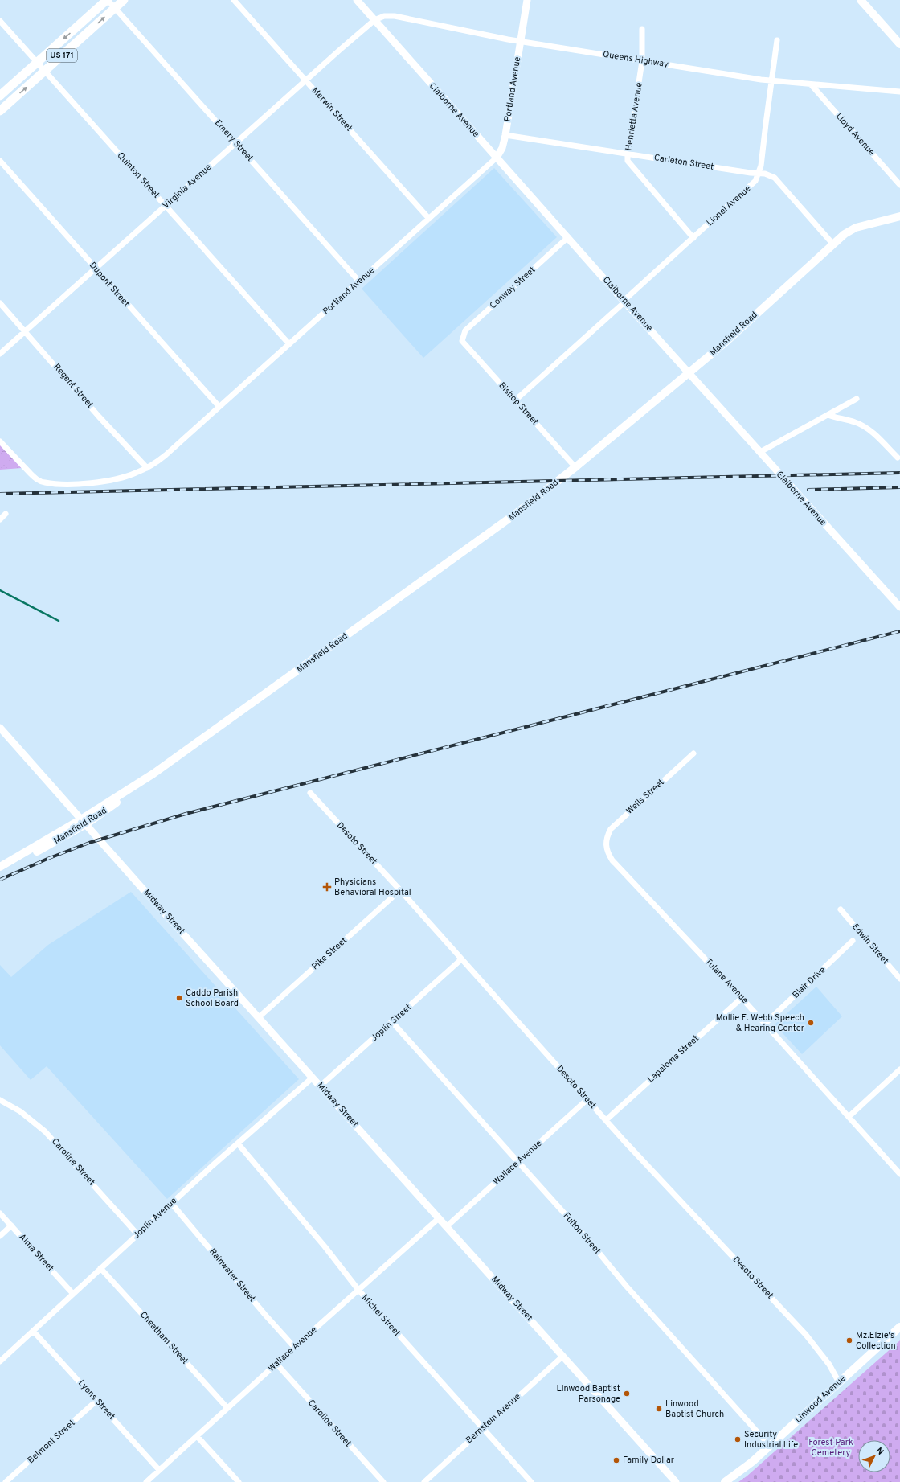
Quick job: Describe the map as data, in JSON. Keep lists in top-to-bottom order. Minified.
{"streets":{"main road":["US 171","Mansfield Road","Linwood Avenue"],"street":["Queens Highway","Portland Avenue","Merwin Street","Claiborne Avenue","Henrietta Avenue","Lloyd Avenue","Emery Street","Carleton Street","Quinton Street","Virginia Avenue","Lionel Avenue","Dupont Street","Conway Street","Regent Street","Bishop Street","Wells Street","Desoto Street","Midway Street","Edwin Street","Pike Street","Tulane Avenue","Blair Drive","Joplin Street","Lapaloma Street","Caroline Street","Wallace Avenue","Joplin Avenue","Fulton Street","Alma Street","Rainwater Street","Michel Street","Cheatham Street","Lyons Street","Bernstein Avenue","Belmont Street"]},"crossings":[["US 171","Emery Street"],["US 171","Quinton Street"],["Queens Highway","Portland Avenue"],["Queens Highway","Claiborne Avenue"],["Queens Highway","Henrietta Avenue"],["Queens Highway","Lloyd Avenue"],["Queens Highway","Virginia Avenue"],["Queens Highway","Lionel Avenue"],["Portland Avenue","Merwin Street"],["Portland Avenue","Claiborne Avenue"],["Portland Avenue","Emery Street"],["Portland Avenue","Carleton Street"],["Portland Avenue","Quinton Street"],["Portland Avenue","Dupont Street"],["Portland Avenue","Regent Street"],["Merwin Street","Virginia Avenue"],["Claiborne Avenue","Virginia Avenue"],["Claiborne Avenue","Lionel Avenue"],["Claiborne Avenue","Conway Street"],["Claiborne Avenue","Mansfield Road"],["Henrietta Avenue","Carleton Street"],["Henrietta Avenue","Lionel Avenue"],["Emery Street","Virginia Avenue"],["Carleton Street","Lionel Avenue"],["Carleton Street","Mansfield Road"],["Quinton Street","Virginia Avenue"],["Virginia Avenue","Dupont Street"],["Virginia Avenue","Regent Street"],["Lionel Avenue","Bishop Street"],["Conway Street","Bishop Street"],["Mansfield Road","Bishop Street"],["Mansfield Road","Midway Street"],["Wells Street","Tulane Avenue"],["Desoto Street","Pike Street"],["Desoto Street","Joplin Street"],["Desoto Street","Lapaloma Street"],["Desoto Street","Wallace Avenue"],["Desoto Street","Linwood Avenue"],["Midway Street","Pike Street"],["Midway Street","Joplin Street"],["Midway Street","Wallace Avenue"],["Midway Street","Joplin Avenue"],["Midway Street","Bernstein Avenue"],["Tulane Avenue","Blair Drive"],["Tulane Avenue","Lapaloma Street"],["Joplin Street","Fulton Street"],["Caroline Street","Wallace Avenue"],["Caroline Street","Joplin Avenue"],["Wallace Avenue","Fulton Street"],["Wallace Avenue","Rainwater Street"],["Wallace Avenue","Michel Street"],["Wallace Avenue","Cheatham Street"],["Wallace Avenue","Lyons Street"],["Joplin Avenue","Alma Street"],["Joplin Avenue","Rainwater Street"],["Joplin Avenue","Michel Street"],["Joplin Avenue","Cheatham Street"],["Joplin Avenue","Lyons Street"],["Fulton Street","Linwood Avenue"],["Michel Street","Bernstein Avenue"],["Lyons Street","Belmont Street"]],"parks":["Forest Park Cemetery"],"places":{"health":["Physicians Behavioral Hospital"],"other":["Caddo Parish School Board","Mollie E. Webb Speech & Hearing Center","Mz.Elzie's Collection","Linwood Baptist Parsonage","Linwood Baptist Church","Security Industrial Life","Family Dollar"]},"north":"top right"}
